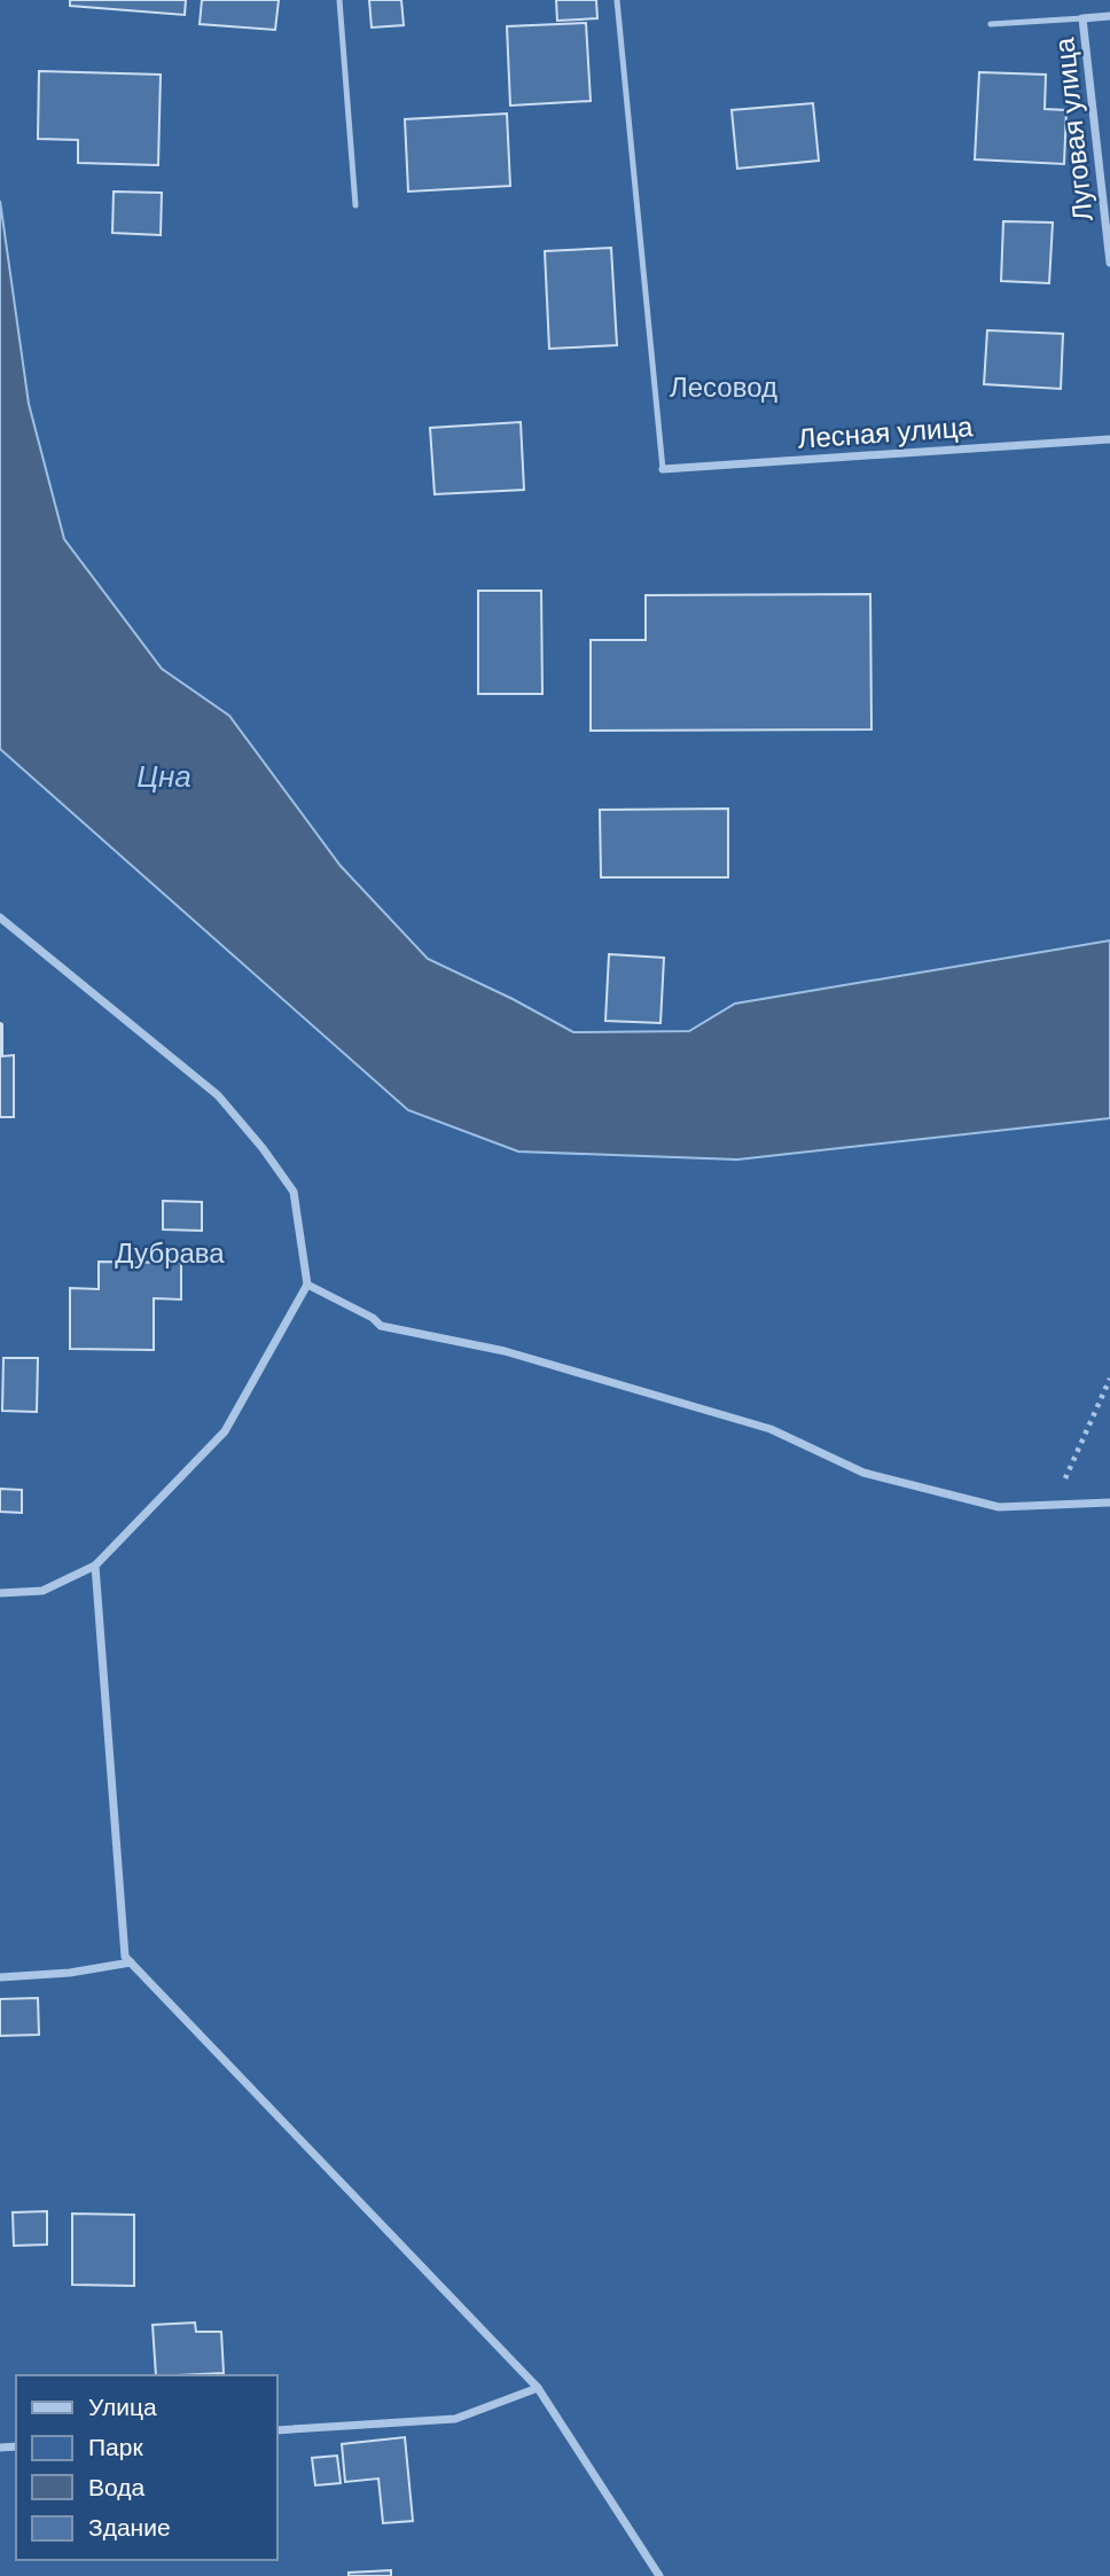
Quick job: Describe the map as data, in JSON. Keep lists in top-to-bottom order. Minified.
{"streets":{"street":["Луговая улица","Лесная улица"]},"water":["Цна"],"parks":["Лесовод","Дубрава"],"legend":["Улица","Парк","Вода","Здание"]}
